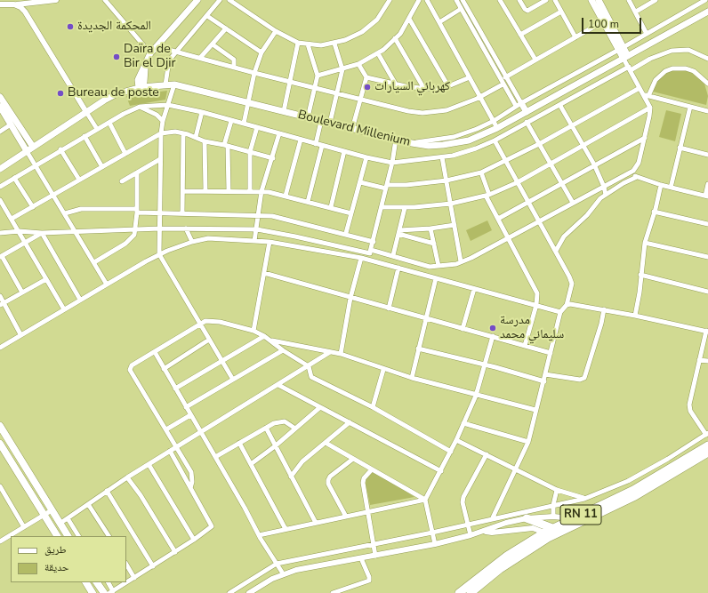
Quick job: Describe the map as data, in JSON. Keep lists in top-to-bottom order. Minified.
{"streets":{"highway":["RN 11"],"main road":["Boulevard Millenium"]},"places":["المحكمة الجديدة","Daïra de Bir el Djir","كهربائي السيارات","Bureau de poste","مدرسة سليماني محمد"],"legend":["طريق","حديقة"],"scale_bar":"100 m"}
